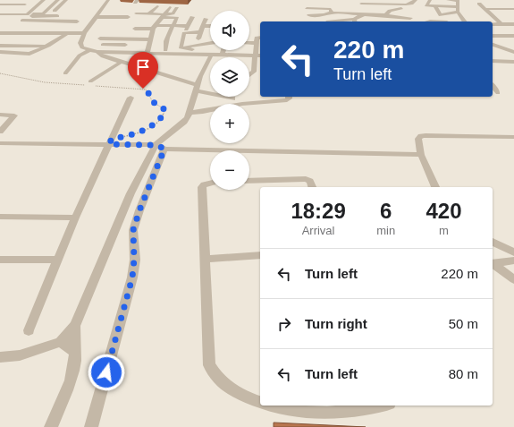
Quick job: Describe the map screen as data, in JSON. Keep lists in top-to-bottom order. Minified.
{"page":{"map_buttons":["+","−"],"turn":["220 m","Turn left"],"eta":["18:29","Arrival","6","min","420","m"],"list":[{"name":"Turn left","value":"220 m"},{"name":"Turn right","value":"50 m"},{"name":"Turn left","value":"80 m"}]}}
